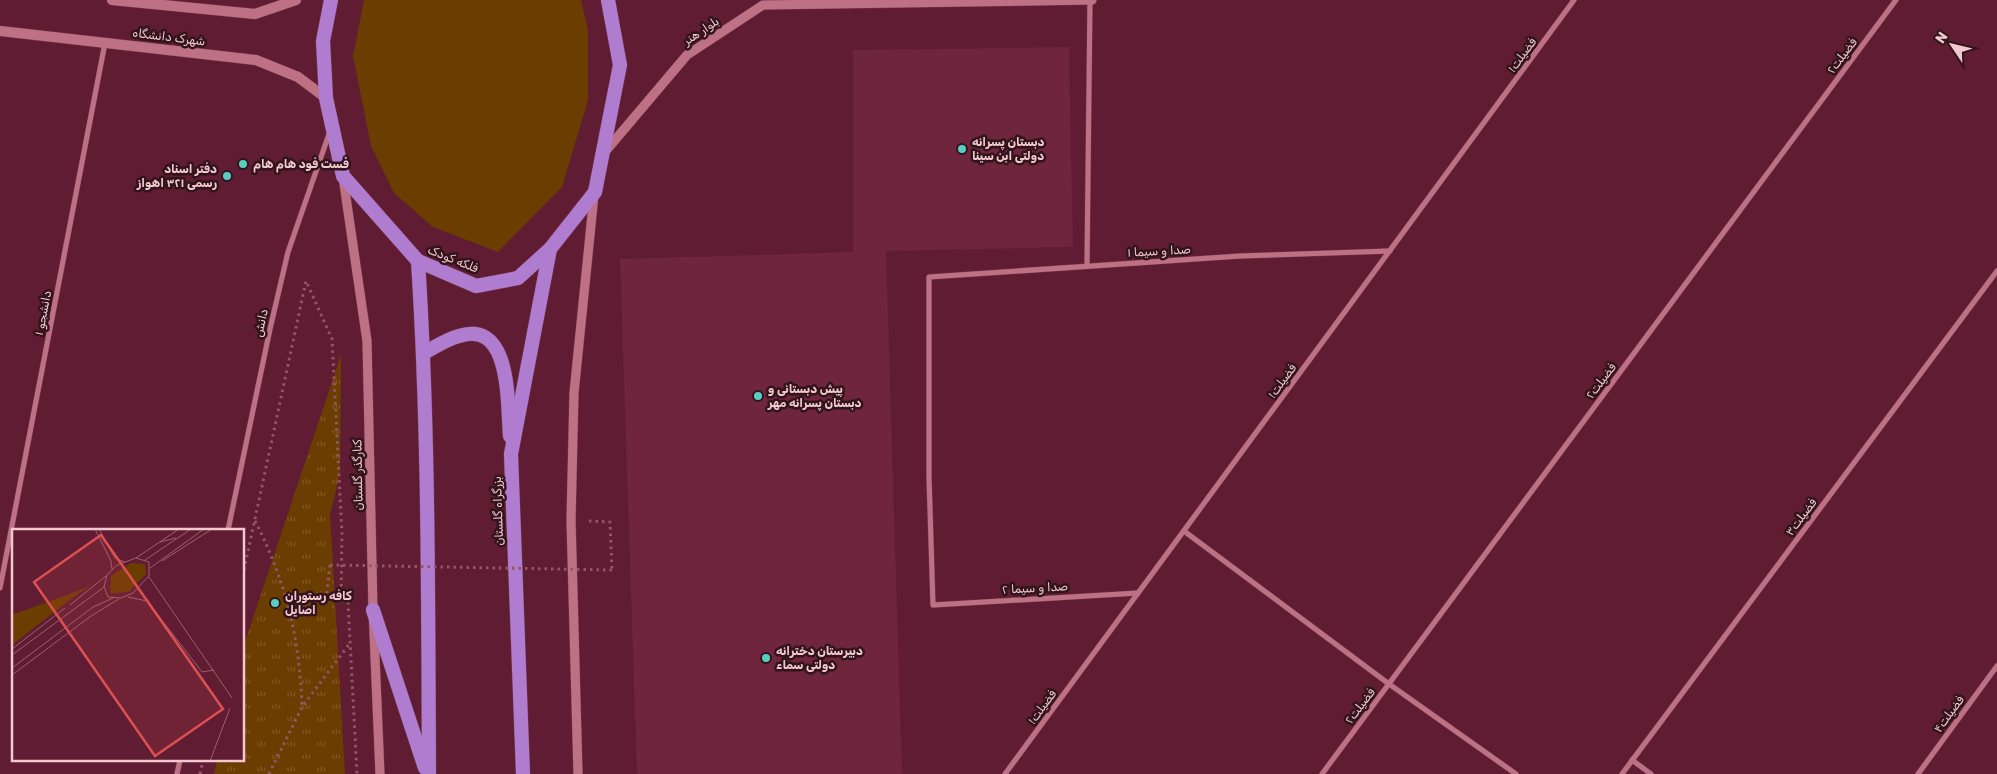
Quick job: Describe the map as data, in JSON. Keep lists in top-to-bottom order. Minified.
{"streets":{"highway":["فلکه کودک","بزرگراه گلستان"],"main road":["شهرک دانشگاه"],"street":["بلوار هنر","فضیلت۱","فضیلت۲","صدا و سیما ۱","دانشجو ۱","دانش","کنارگذر گلستان","فضیلت۳","صدا و سیما ۲","فضیلت۴"]},"crossings":[["بلوار هنر","فلکه کودک"],["شهرک دانشگاه","فلکه کودک"],["شهرک دانشگاه","دانشجو ۱"],["فضیلت۱","صدا و سیما ۱"],["فضیلت۱","صدا و سیما ۲"],["صدا و سیما ۱","صدا و سیما ۲"],["فلکه کودک","دانش"],["فلکه کودک","کنارگذر گلستان"],["فلکه کودک","بزرگراه گلستان"]],"places":["دبستان پسرانه دولتی ابن سینا","فست فود هام هام","دفتر اسناد رسمی ۳۲۱ اهواز","پیش دبستانی و دبستان پسرانه مهر","کافه رستوران اصایل","دبیرستان دخترانه دولتی سماء"],"north":"top left"}
